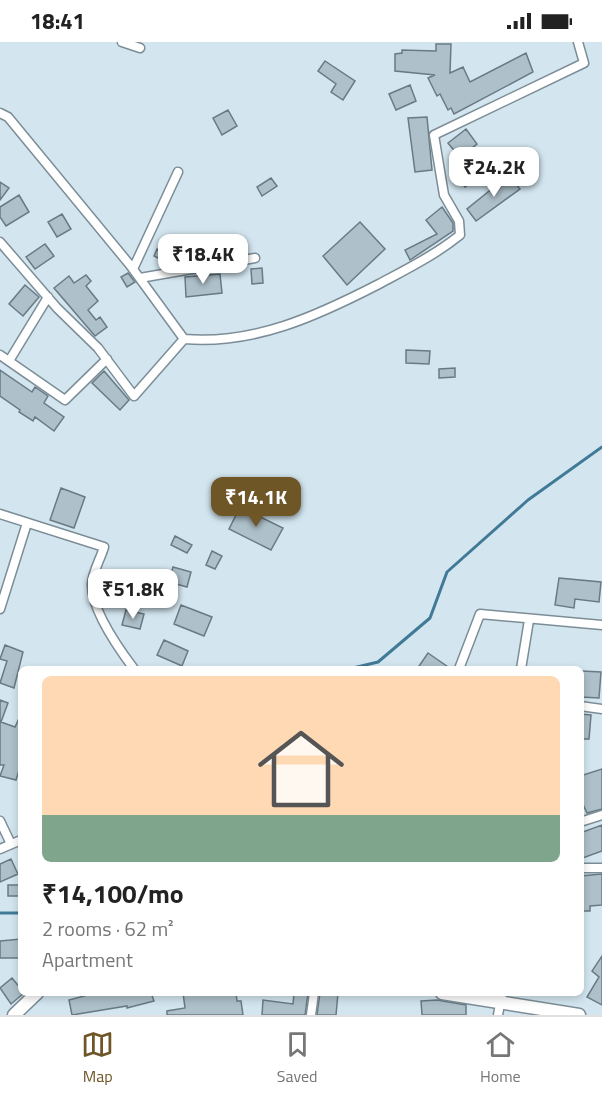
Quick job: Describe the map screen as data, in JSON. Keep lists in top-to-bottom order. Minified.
{"page":{"status":"18:41","price":["₹24.2K","₹18.4K","₹14.1K","₹51.8K"],"list":[{"name":"₹14,100/mo","note":"2 rooms · 62 m² · Apartment"}],"tabs":["Map","Saved","Home"]}}
